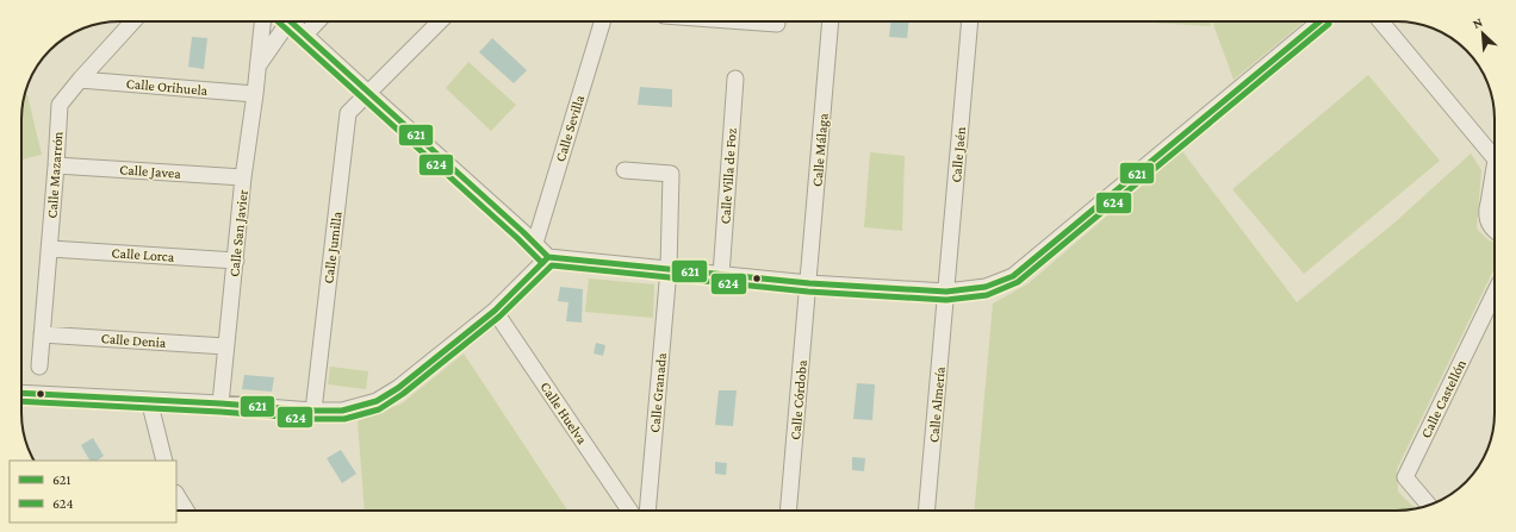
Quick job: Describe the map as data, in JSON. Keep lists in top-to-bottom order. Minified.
{"streets":{"street":["Calle Orihuela","Calle Sevilla","Calle Málaga","Calle Jaén","Calle Javea","Calle Mazarrón","Calle Villa de Foz","Calle San Javier","Calle Jumilla","Calle Lorca","Calle Denia","Calle Granada","Calle Castellón","Calle Córdoba","Calle Almería","Calle Huelva"]},"crossings":[["Calle Orihuela","Calle Mazarrón"],["Calle Orihuela","Calle San Javier"],["Calle Málaga","Calle Córdoba"],["Calle Jaén","Calle Almería"],["Calle Javea","Calle Mazarrón"],["Calle Javea","Calle San Javier"],["Calle Mazarrón","Calle Lorca"],["Calle Mazarrón","Calle Denia"],["Calle San Javier","Calle Lorca"],["Calle San Javier","Calle Denia"]],"lines":["transit line 621","transit line 624"],"legend":["621","624"],"north":"top left"}
